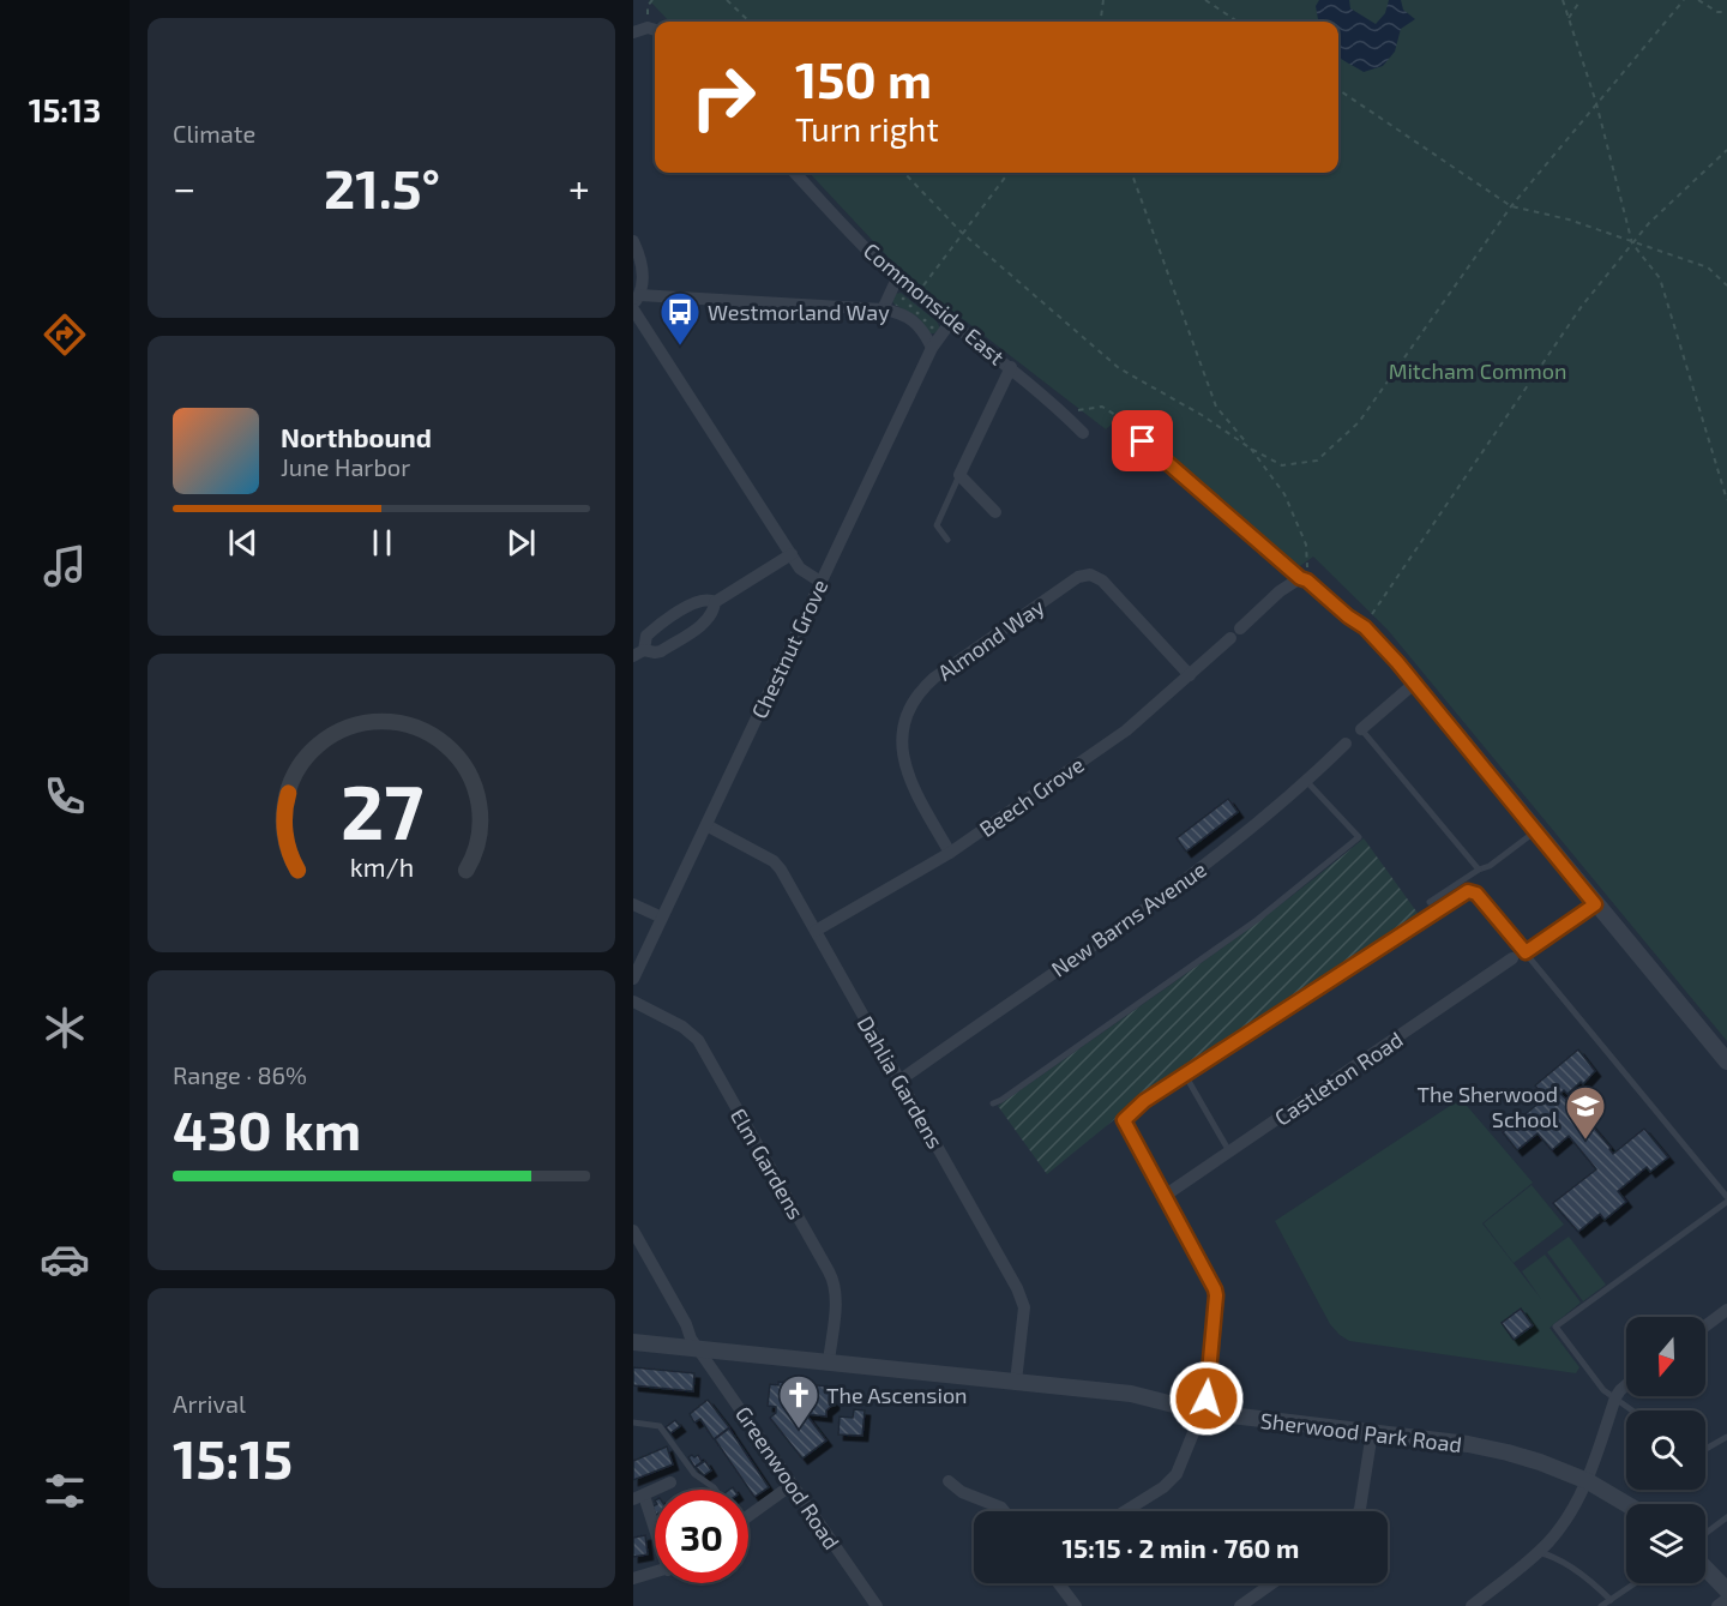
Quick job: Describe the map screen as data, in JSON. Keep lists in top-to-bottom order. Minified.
{"streets":{"street":["Commonside East","Almond Way","Chestnut Grove","Beech Grove","New Barns Avenue","Castleton Road","Dahlia Gardens","Elm Gardens","Sherwood Park Road","Greenwood Road"]},"crossings":[["Commonside East","Chestnut Grove"],["Almond Way","Beech Grove"],["Chestnut Grove","Dahlia Gardens"],["Beech Grove","Dahlia Gardens"],["New Barns Avenue","Dahlia Gardens"],["Dahlia Gardens","Sherwood Park Road"],["Elm Gardens","Sherwood Park Road"],["Sherwood Park Road","Greenwood Road"]],"parks":["Mitcham Common"],"places":{"bus stop":["Westmorland Way"],"school or university":["The Sherwood School"],"church":["The Ascension"]},"north":"bottom","page":{"tabs":"15:13","tile":["Climate",["Range · 86%","430 km"],["Arrival","15:15"]],"turn":["150 m","Turn right"],"heat":["−","21.5°","+"],"song":["Northbound","June Harbor"],"limit":"30","trip":"15:15 · 2 min · 760 m","gauge":["27","km/h"]}}
